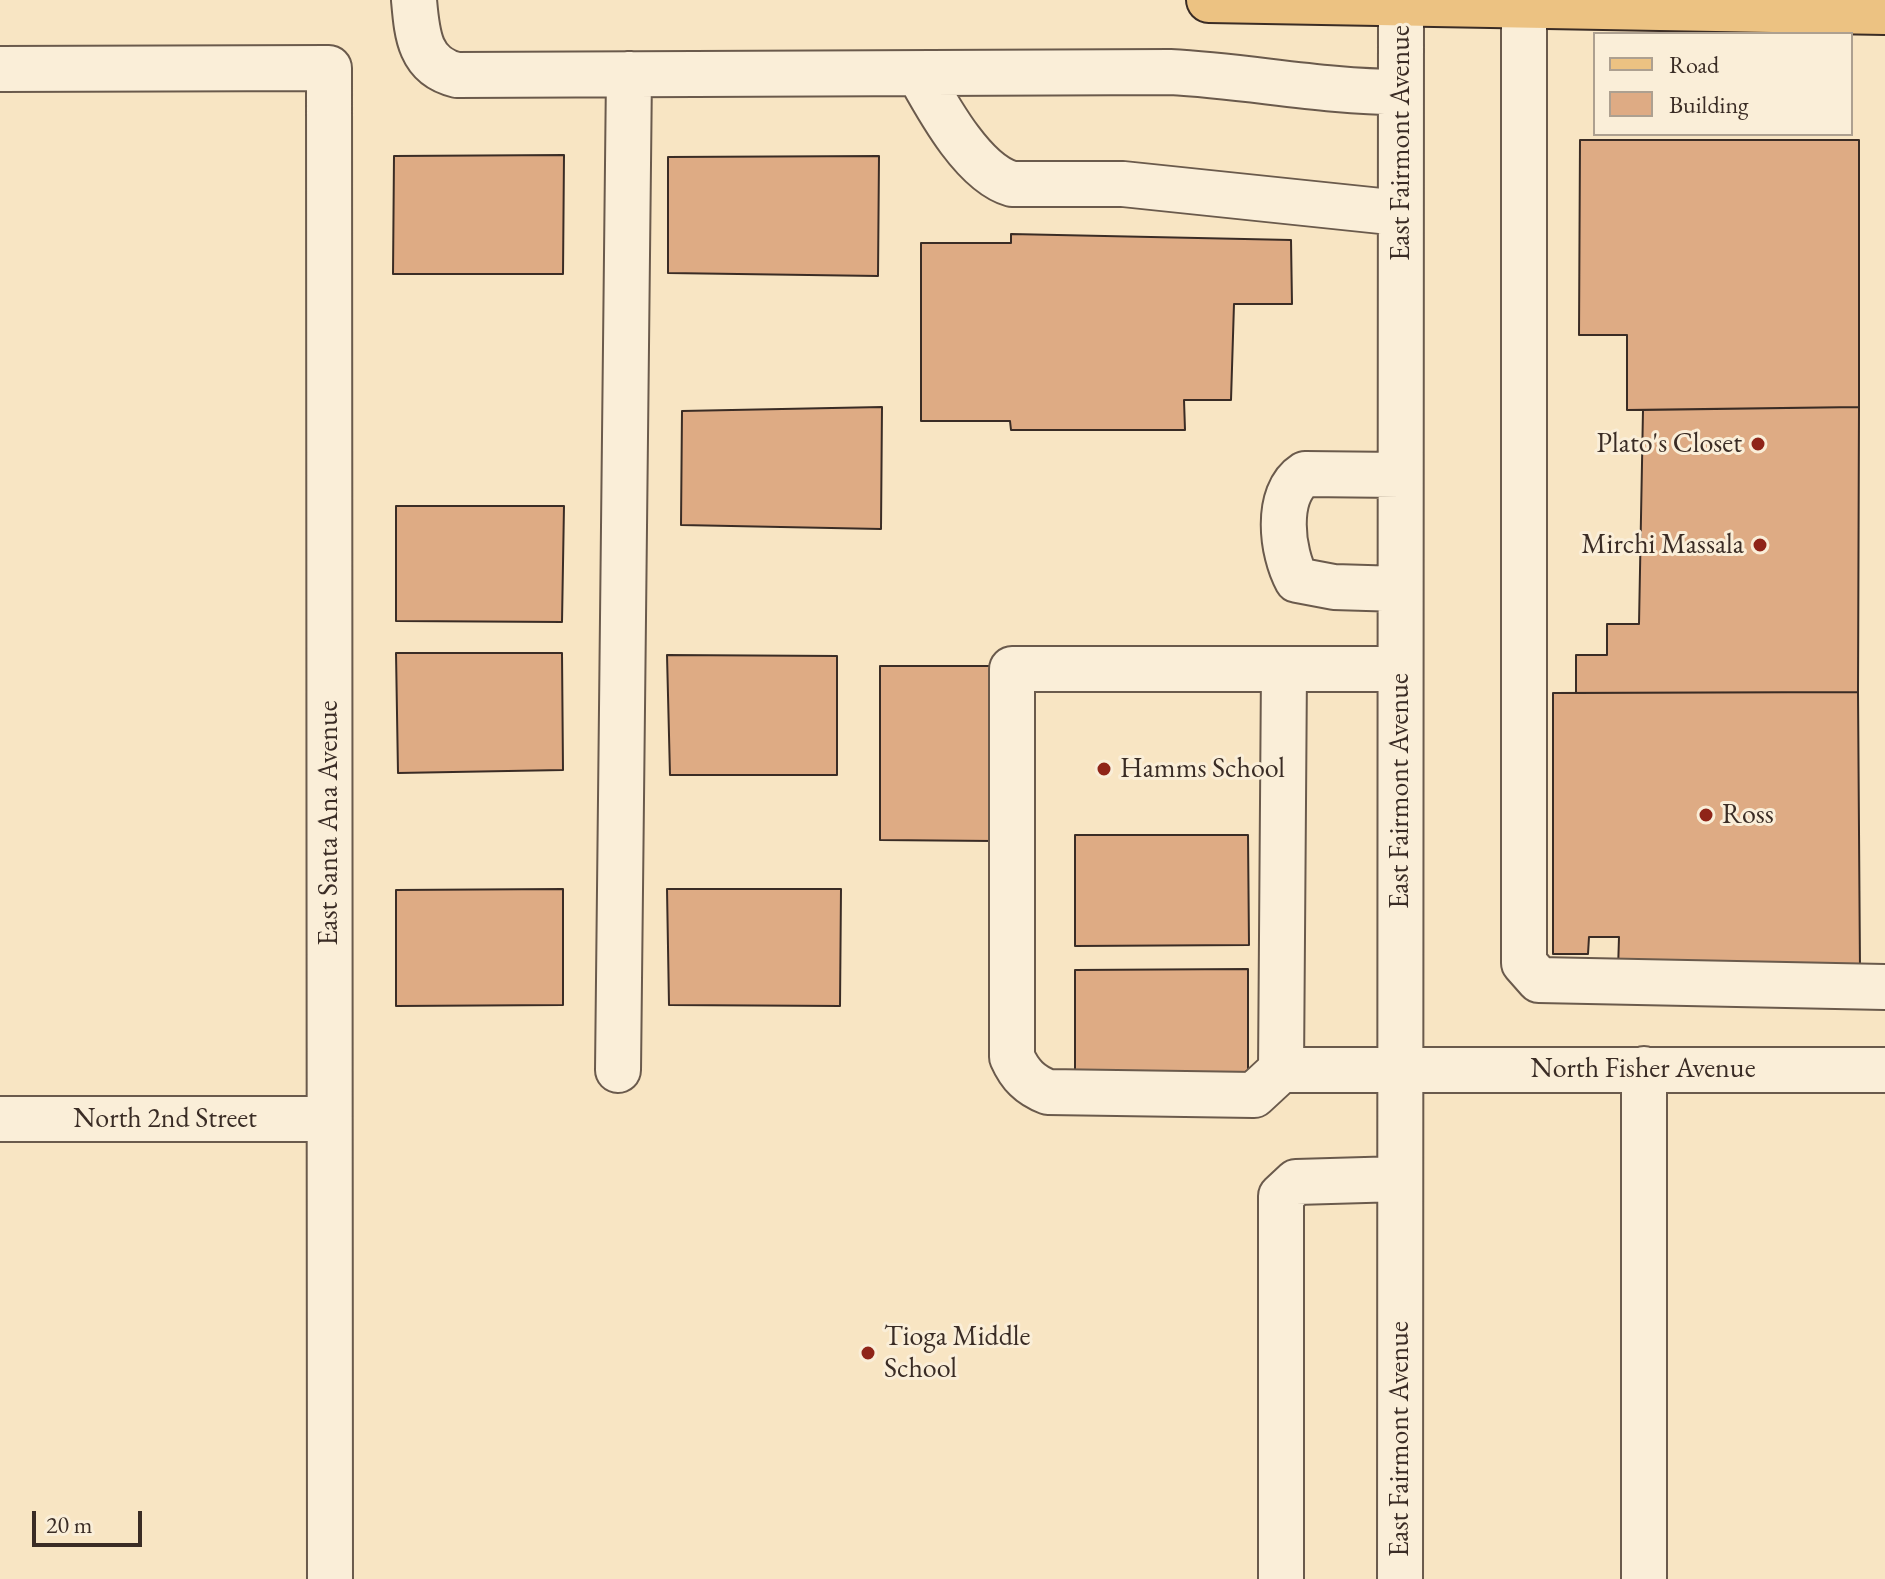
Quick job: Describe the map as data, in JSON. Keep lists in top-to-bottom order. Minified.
{"streets":{"street":["East Fairmont Avenue","East Santa Ana Avenue","North Fisher Avenue","North 2nd Street"]},"crossings":[["East Fairmont Avenue","North Fisher Avenue"],["East Santa Ana Avenue","North 2nd Street"]],"places":["Plato's Closet","Mirchi Massala","Hamms School","Ross","Tioga Middle School"],"legend":["Road","Building"],"scale_bar":"20 m"}
